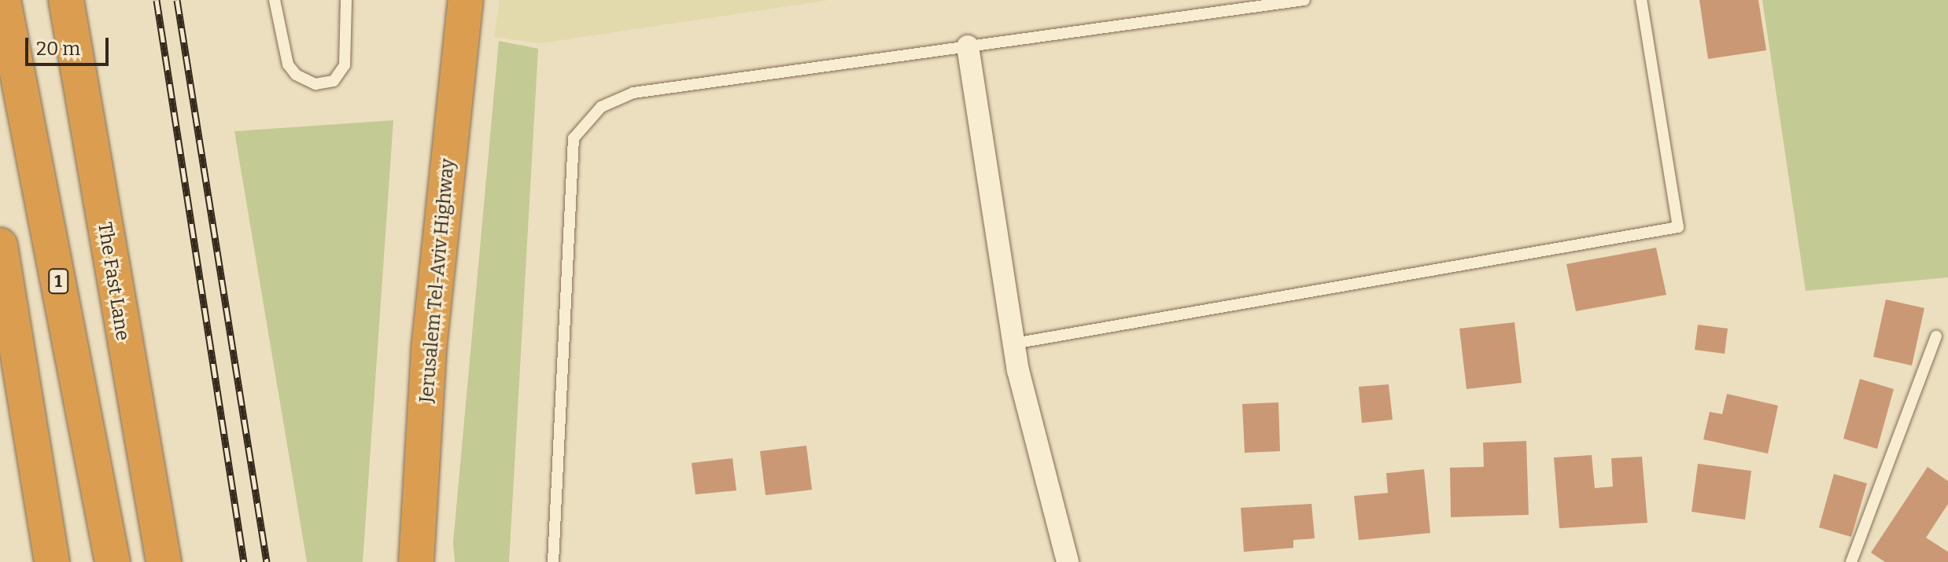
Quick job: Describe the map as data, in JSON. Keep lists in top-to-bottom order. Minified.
{"streets":{"highway":["Jerusalem Tel-Aviv Highway","1","The Fast Lane"]},"scale_bar":"20 m"}
